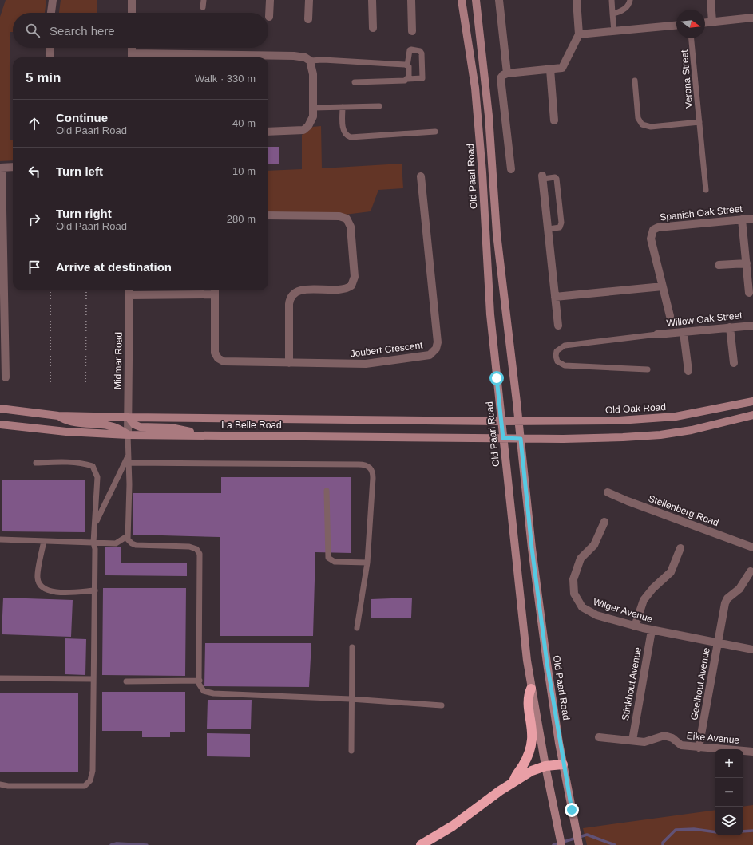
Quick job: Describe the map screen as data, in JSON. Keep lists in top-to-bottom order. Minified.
{"streets":{"main road":["Old Paarl Road","Old Oak Road","La Belle Road"],"street":["Spanish Oak Street","Willow Oak Street","Joubert Crescent","Midmar Road","Stellenberg Road","Wilger Avenue","Stinkhout Avenue","Geelhout Avenue","Eike Avenue"],"lane":["Verona Street"]},"crossings":[["Old Paarl Road","Old Oak Road"],["Old Paarl Road","La Belle Road"],["Midmar Road","La Belle Road"],["Old Oak Road","La Belle Road"],["Wilger Avenue","Stinkhout Avenue"],["Wilger Avenue","Geelhout Avenue"],["Stinkhout Avenue","Eike Avenue"],["Geelhout Avenue","Eike Avenue"]],"north":"right","page":{"search":"Search here","heading":["5 min","Walk · 330 m"],"list":[["Continue","Old Paarl Road","40 m"],["Turn left","10 m"],["Turn right","Old Paarl Road","280 m"],"Arrive at destination"],"map_buttons":["+","−"]}}
